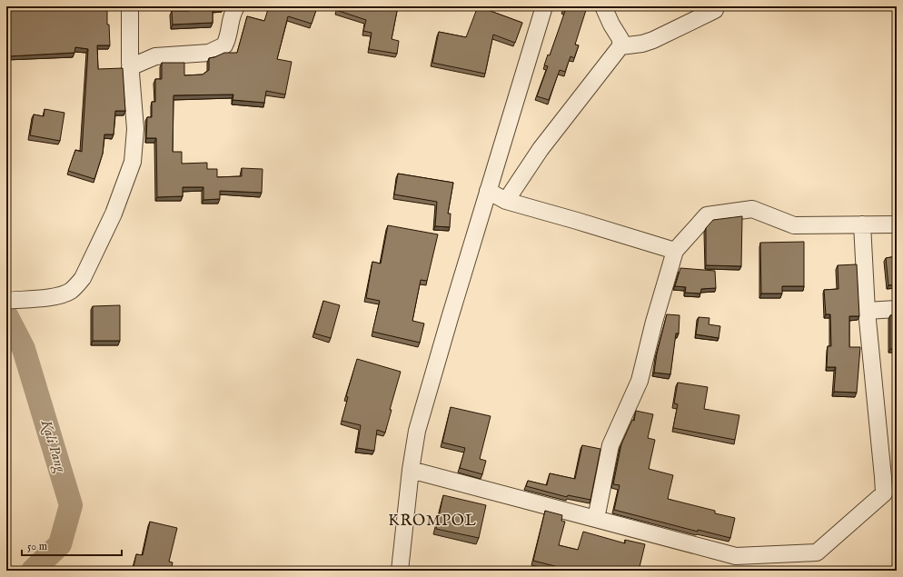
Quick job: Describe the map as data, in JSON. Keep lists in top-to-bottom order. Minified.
{"districts":["KROMPOL"],"water":["Kali Pang"],"scale_bar":"50 m"}
